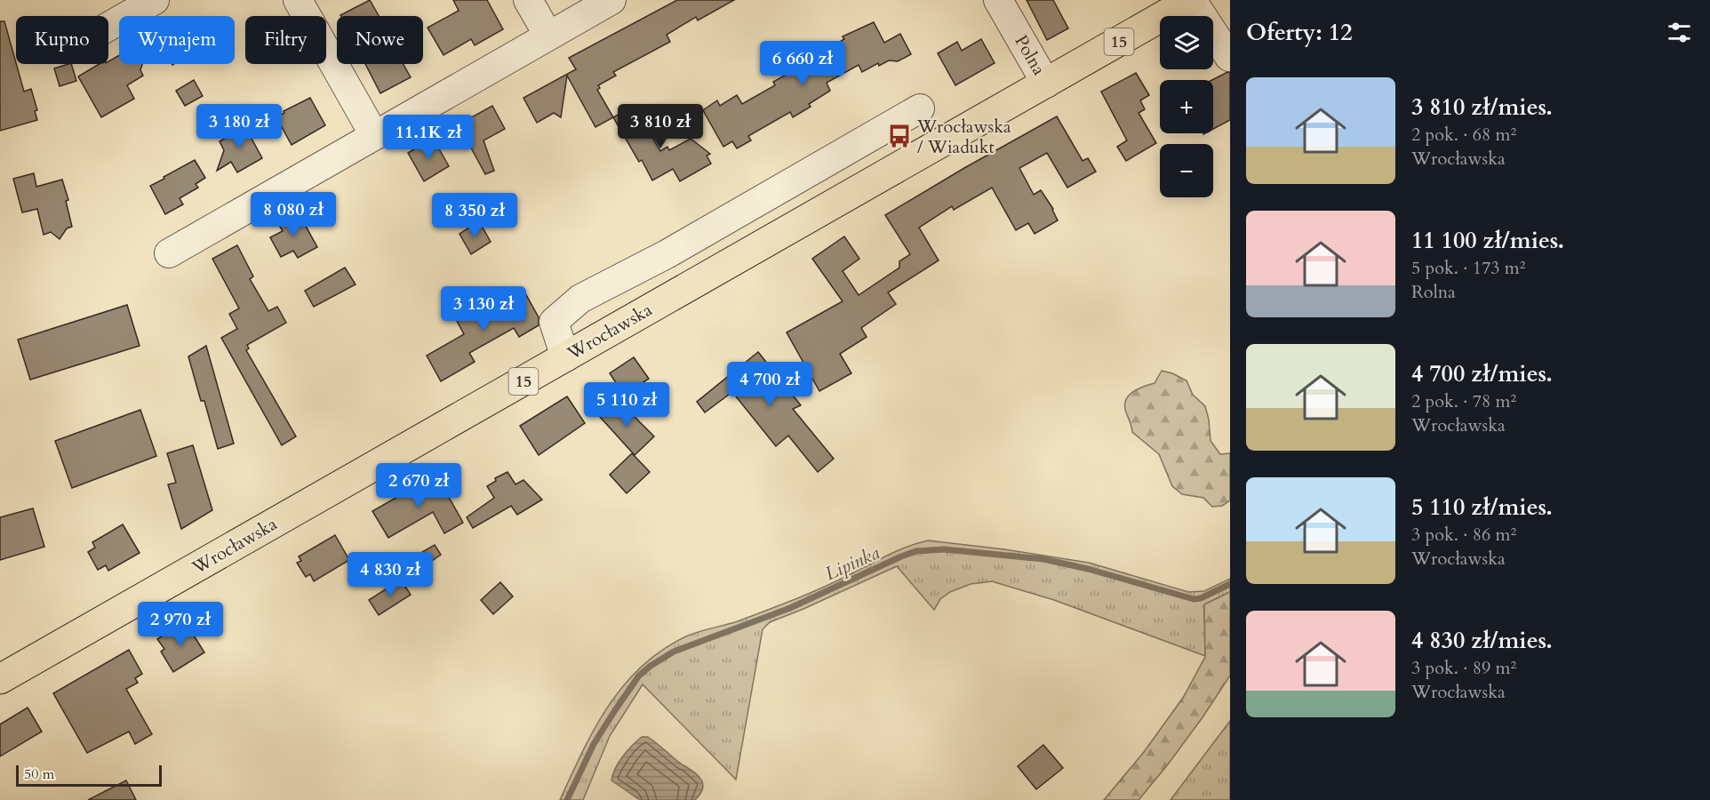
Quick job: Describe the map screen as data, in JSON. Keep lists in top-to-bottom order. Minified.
{"streets":{"main road":["15","Wrocławska"],"street":["Polna"]},"crossings":[["Polna","Wrocławska"]],"water":["Lipinka"],"places":{"bus stop":["Wrocławska / Wiadukt"]},"scale_bar":"50 m","page":{"heading":"Oferty: 12","map_buttons":["+","−"],"chip":["Kupno","Wynajem","Filtry","Nowe"],"price":["6 660 zł","3 180 zł","3 810 zł","11.1K zł","8 080 zł","8 350 zł","3 130 zł","4 700 zł","5 110 zł","2 670 zł","4 830 zł","2 970 zł"],"list":[{"name":"3 810 zł/mies.","note":"2 pok. · 68 m² · Wrocławska"},{"name":"11 100 zł/mies.","note":"5 pok. · 173 m² · Rolna"},{"name":"4 700 zł/mies.","note":"2 pok. · 78 m² · Wrocławska"},{"name":"5 110 zł/mies.","note":"3 pok. · 86 m² · Wrocławska"},{"name":"4 830 zł/mies.","note":"3 pok. · 89 m² · Wrocławska"}],"scale":"50 m"}}
